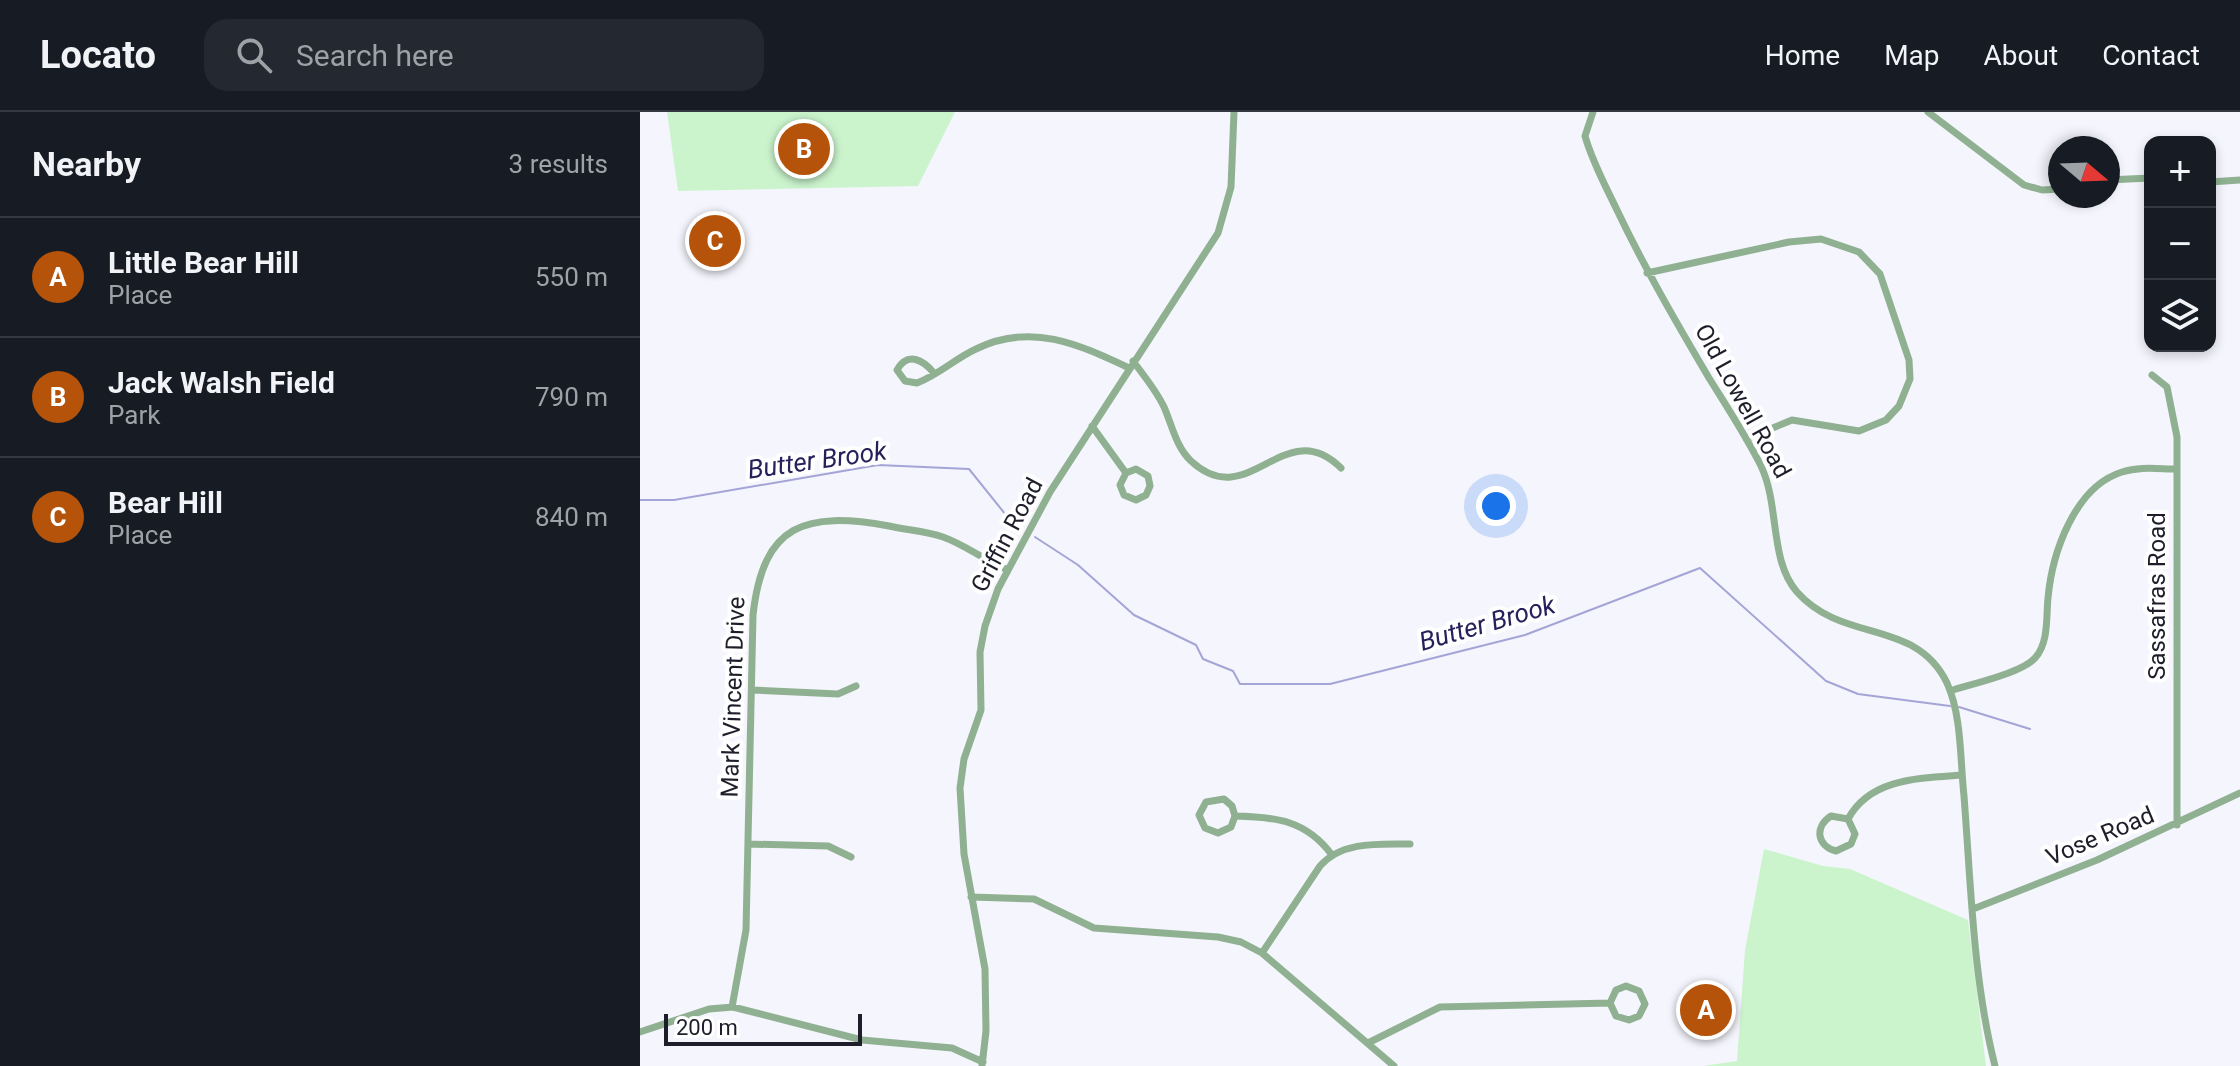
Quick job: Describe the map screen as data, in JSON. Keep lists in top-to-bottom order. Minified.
{"streets":{"street":["Old Lowell Road","Griffin Road","Sassafras Road","Mark Vincent Drive","Vose Road"]},"crossings":[["Old Lowell Road","Vose Road"],["Griffin Road","Mark Vincent Drive"],["Sassafras Road","Vose Road"]],"water":["Butter Brook"],"scale_bar":"200 m","north":"right","page":{"header":"Locato","search":"Search here","nav":["Home","Map","About","Contact"],"heading":["Nearby","3 results"],"pins":["B","C","A"],"map_buttons":["+","−"],"list":[{"mark":"A","name":"Little Bear Hill","note":"Place","value":"550 m"},{"mark":"B","name":"Jack Walsh Field","note":"Park","value":"790 m"},{"mark":"C","name":"Bear Hill","note":"Place","value":"840 m"}],"scale":"200 m"}}
